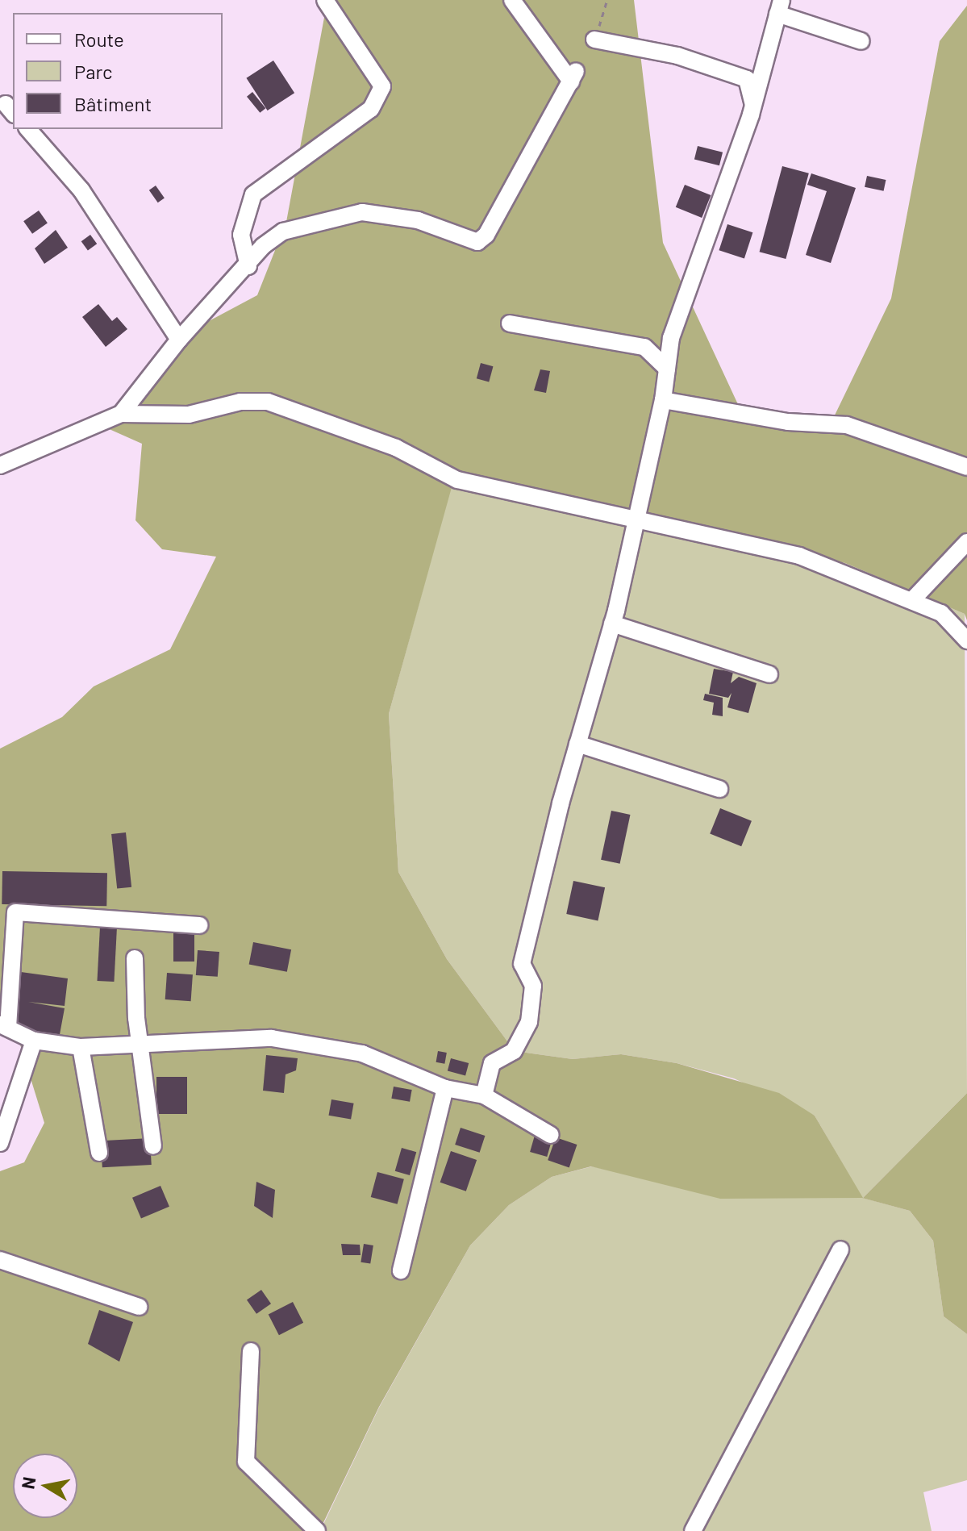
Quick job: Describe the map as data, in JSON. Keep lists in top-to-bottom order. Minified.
{"legend":["Route","Parc","Bâtiment"],"north":"left"}
